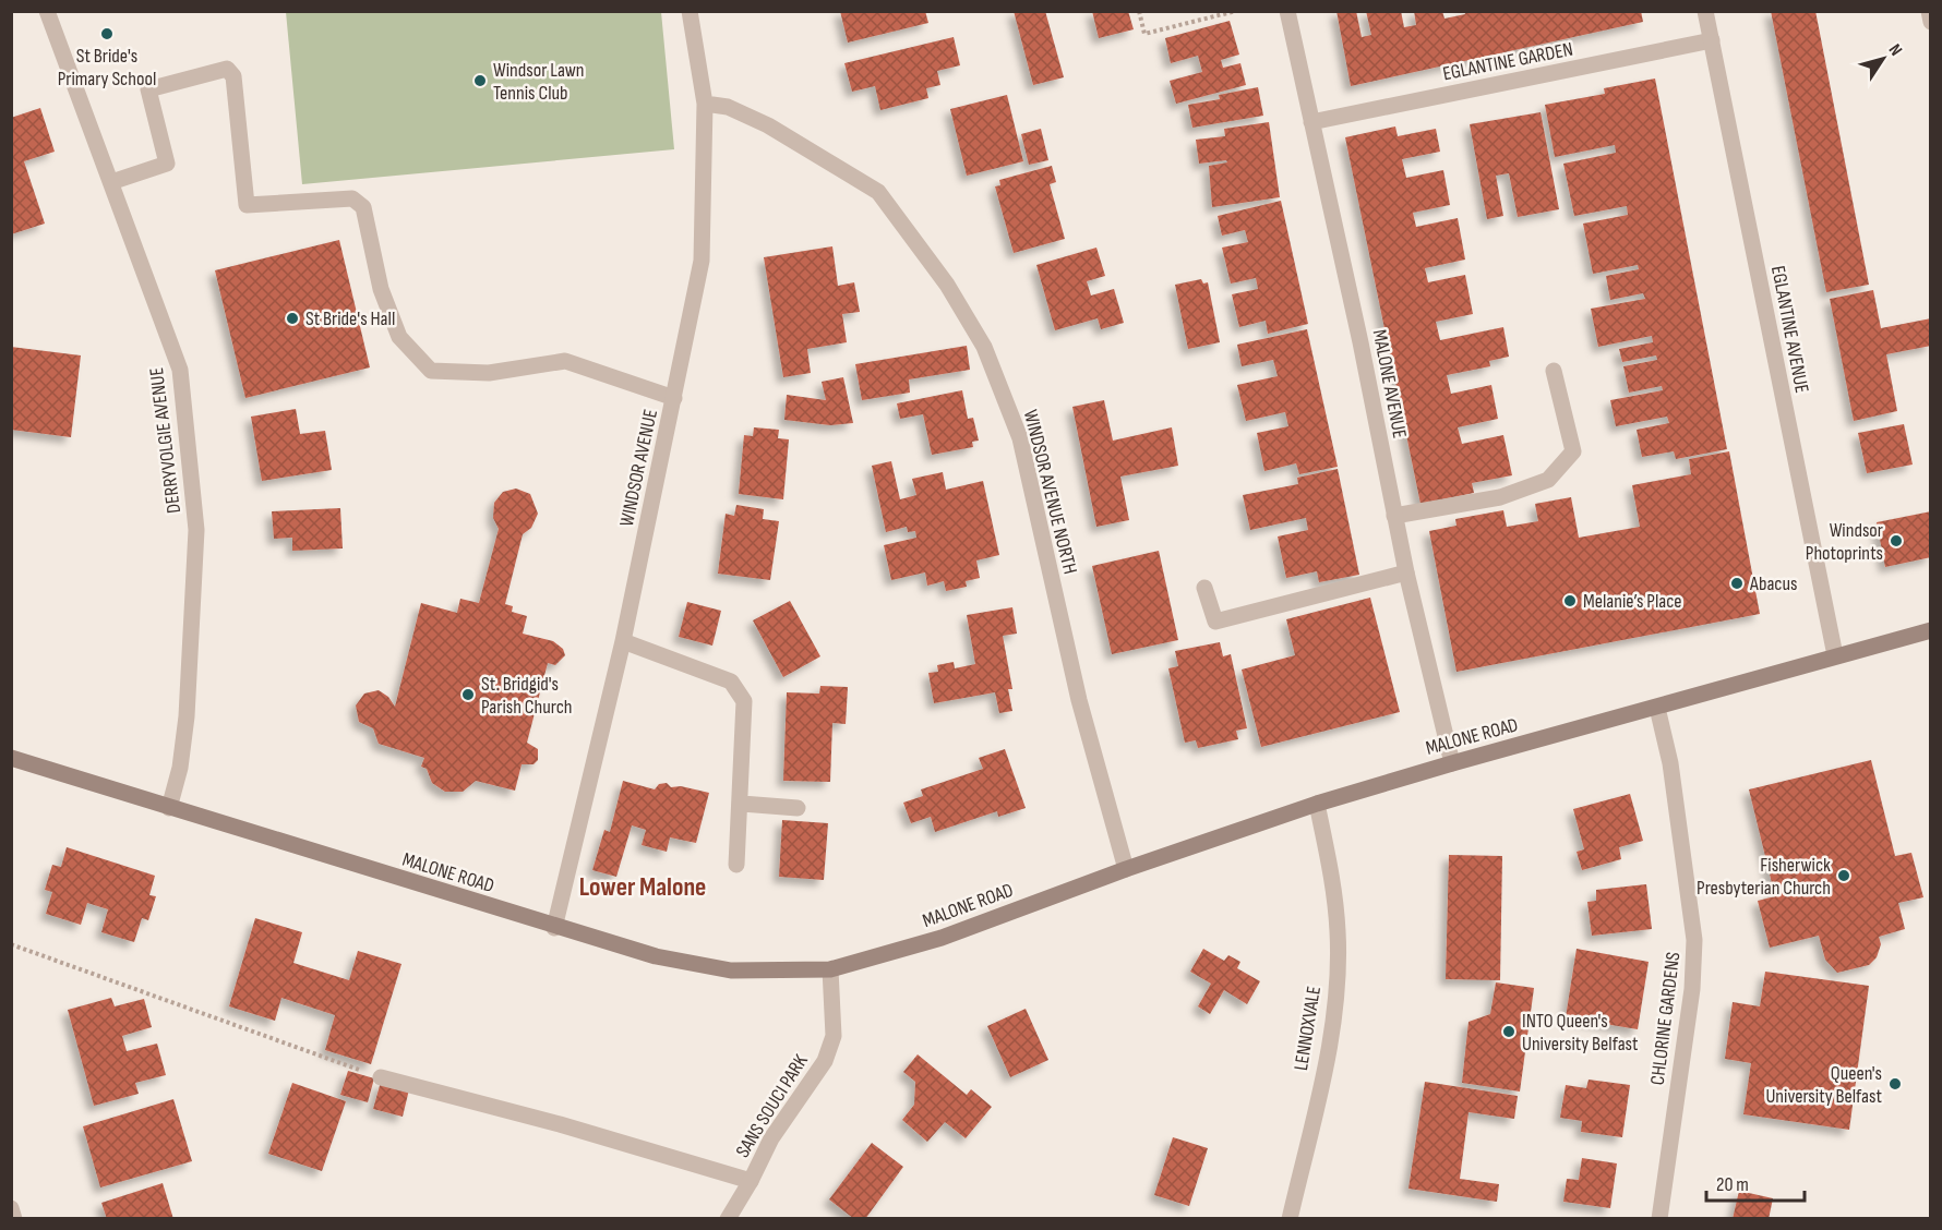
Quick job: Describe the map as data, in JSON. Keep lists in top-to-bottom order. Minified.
{"streets":{"main road":["MALONE ROAD"],"street":["EGLANTINE GARDEN","EGLANTINE AVENUE","MALONE AVENUE","DERRYVOLGIE AVENUE","WINDSOR AVENUE","WINDSOR AVENUE NORTH","CHLORINE GARDENS","LENNOXVALE","SANS SOUCI PARK"]},"crossings":[["EGLANTINE GARDEN","EGLANTINE AVENUE"],["EGLANTINE GARDEN","MALONE AVENUE"],["EGLANTINE AVENUE","MALONE ROAD"],["MALONE AVENUE","MALONE ROAD"],["DERRYVOLGIE AVENUE","MALONE ROAD"],["WINDSOR AVENUE","WINDSOR AVENUE NORTH"],["WINDSOR AVENUE","MALONE ROAD"],["WINDSOR AVENUE NORTH","MALONE ROAD"],["MALONE ROAD","CHLORINE GARDENS"],["MALONE ROAD","LENNOXVALE"],["MALONE ROAD","SANS SOUCI PARK"]],"districts":["Lower Malone"],"places":["St Bride's Primary School","Windsor Lawn Tennis Club","St Bride's Hall","Windsor Photoprints","Abacus","Melanie’s Place","St. Bridgid's Parish Church","Fisherwick Presbyterian Church","INTO Queen's University Belfast","Queen's University Belfast"],"scale_bar":"20 m","north":"top right"}
